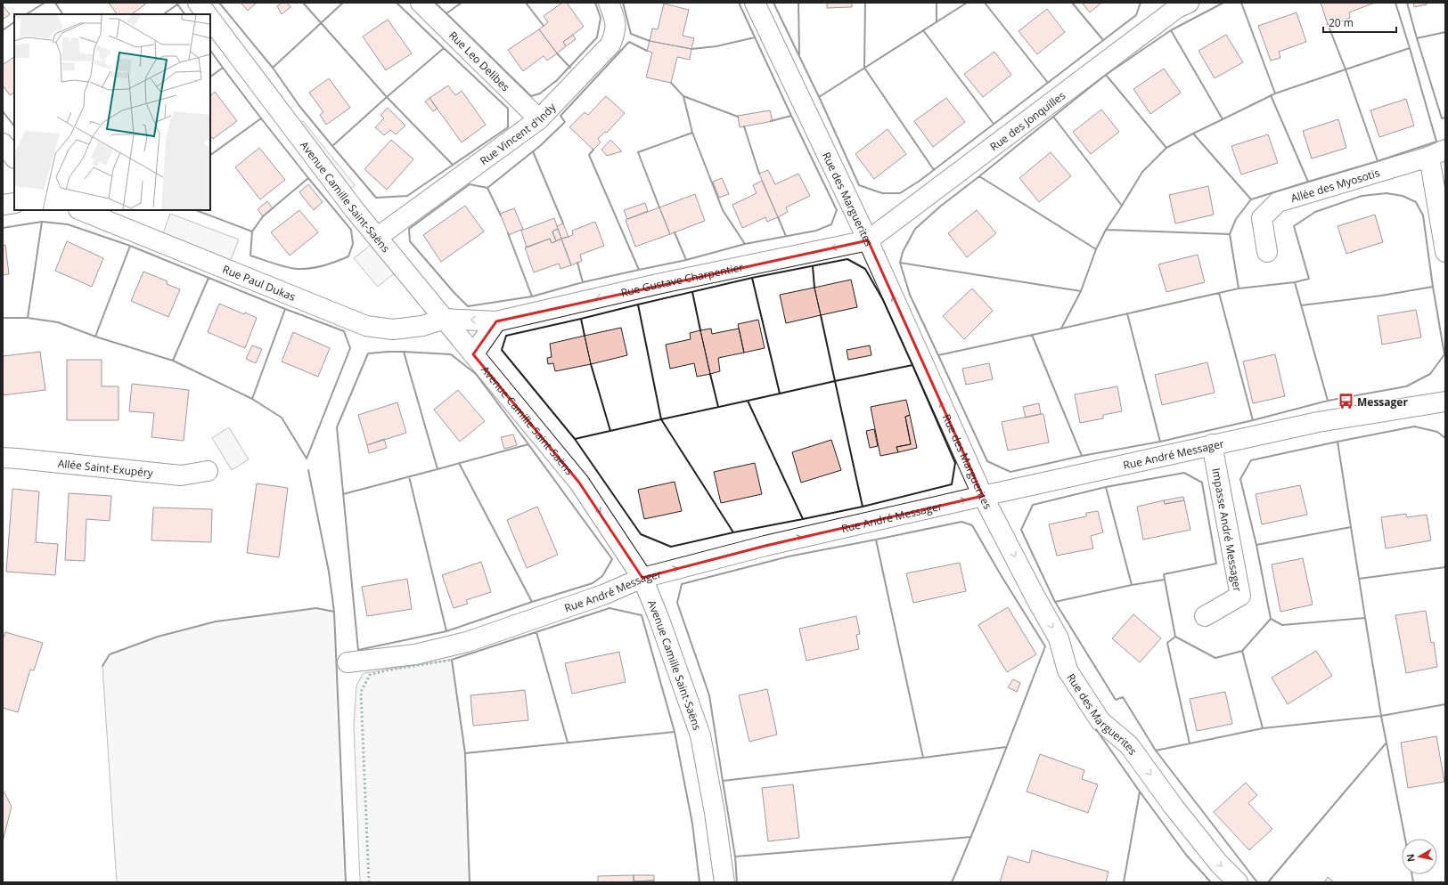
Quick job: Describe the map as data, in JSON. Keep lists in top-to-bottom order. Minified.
{"streets":{"street":["Rue Leo Delibes","Rue des Jonquilles","Rue Vincent d'Indy","Allée des Myosotis","Avenue Camille Saint-Saëns","Rue des Marguerites","Rue Gustave Charpentier","Rue Paul Dukas","Rue André Messager","Allée Saint-Exupéry","Impasse André Messager"]},"crossings":[["Rue Leo Delibes","Rue Vincent d'Indy"],["Rue des Jonquilles","Rue des Marguerites"],["Rue des Jonquilles","Rue Gustave Charpentier"],["Rue Vincent d'Indy","Avenue Camille Saint-Saëns"],["Avenue Camille Saint-Saëns","Rue Gustave Charpentier"],["Avenue Camille Saint-Saëns","Rue Paul Dukas"],["Avenue Camille Saint-Saëns","Rue André Messager"],["Rue des Marguerites","Rue Gustave Charpentier"],["Rue des Marguerites","Rue André Messager"],["Rue Gustave Charpentier","Rue Paul Dukas"],["Rue André Messager","Impasse André Messager"]],"one_way":["Rue Gustave Charpentier"],"places":{"bus stop":["Messager"]},"scale_bar":"20 m","north":"left"}
